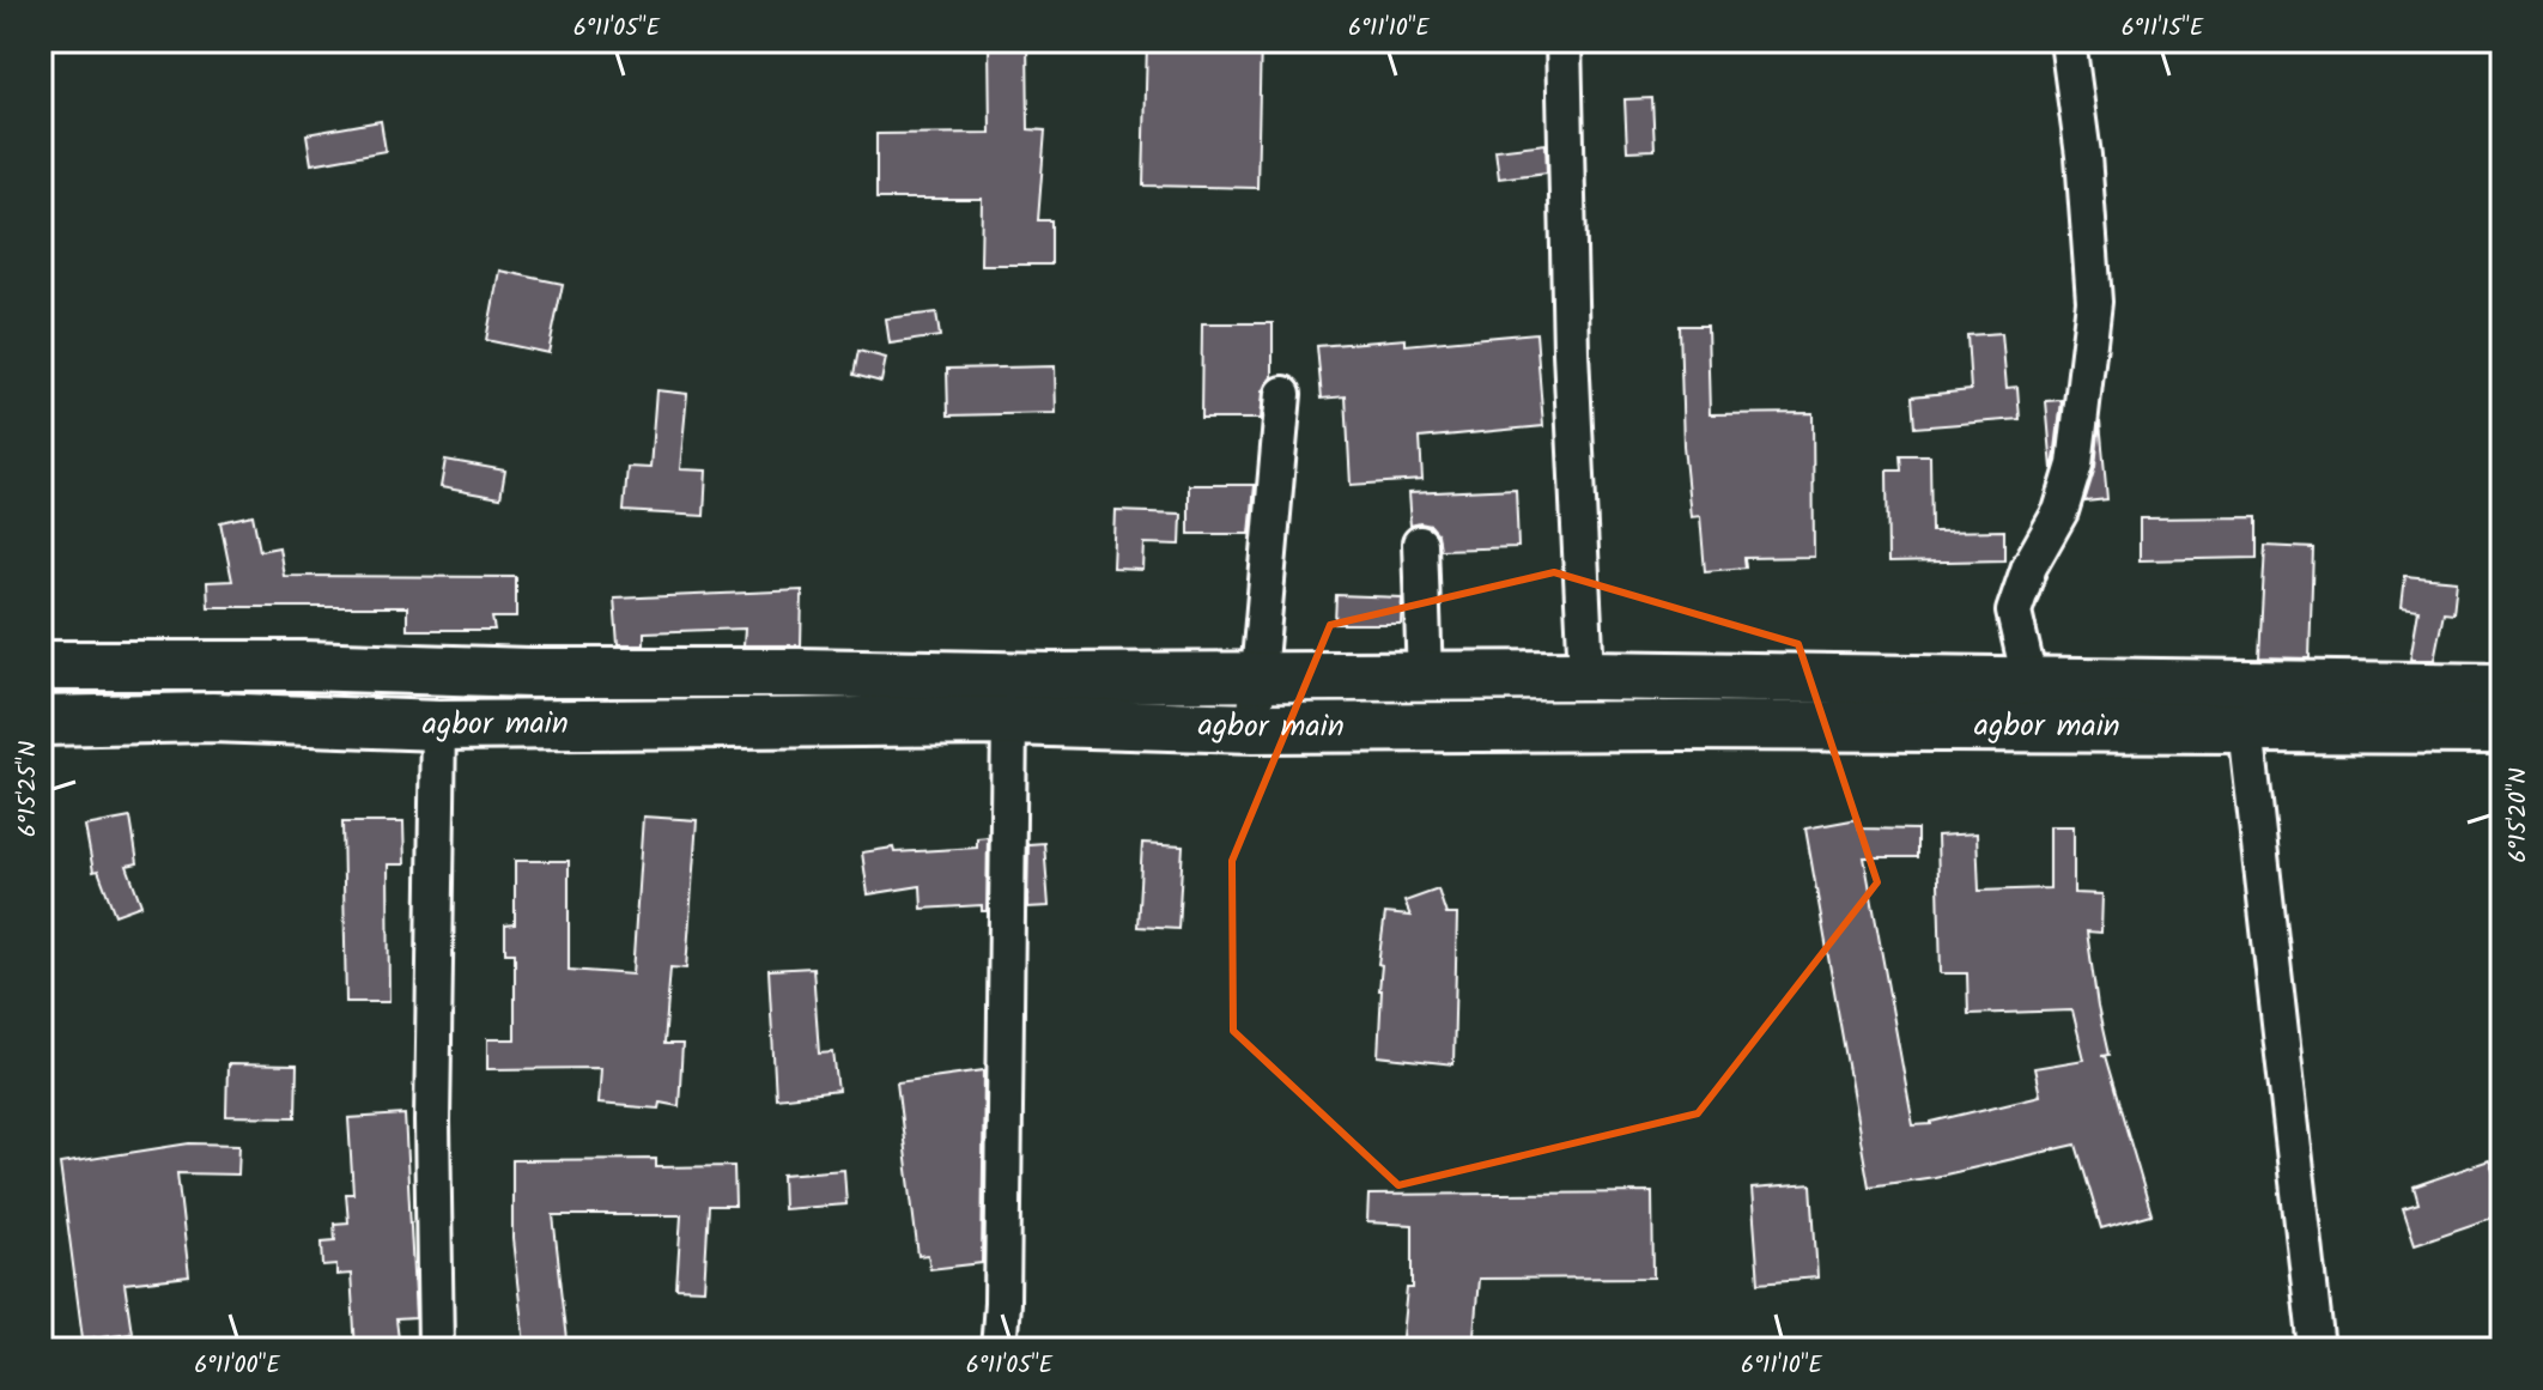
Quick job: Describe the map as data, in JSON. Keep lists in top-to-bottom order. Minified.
{"streets":{"main road":["agbor main"]},"coordinates":["6°11'05\"E","6°11'10\"E","6°11'15\"E","6°15'25\"N","6°15'20\"N","6°11'00\"E"]}
